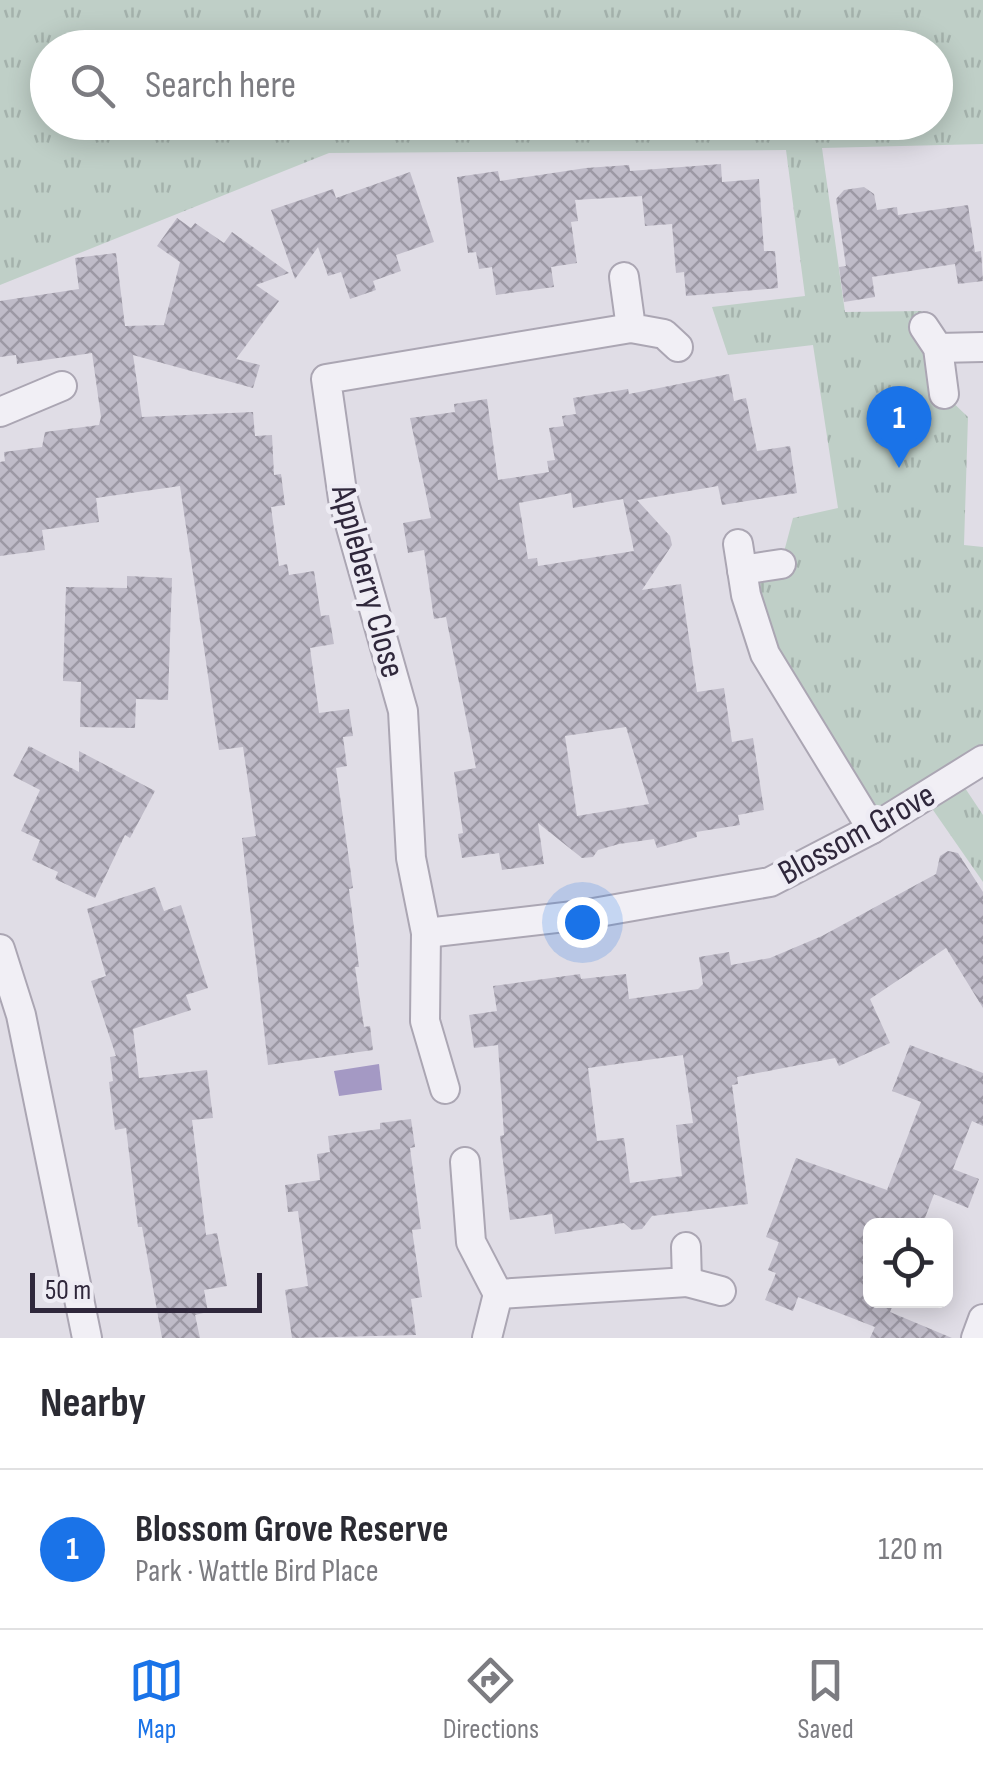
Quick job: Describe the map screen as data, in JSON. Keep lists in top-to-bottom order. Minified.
{"streets":{"street":["Appleberry Close","Blossom Grove"]},"crossings":[["Appleberry Close","Blossom Grove"]],"scale_bar":"50 m","page":{"search":"Search here","pins":"1","scale":"50 m","heading":"Nearby","list":[{"mark":"1","name":"Blossom Grove Reserve","note":"Park · Wattle Bird Place","value":"120 m"}],"nav":["Map","Directions","Saved"]}}
